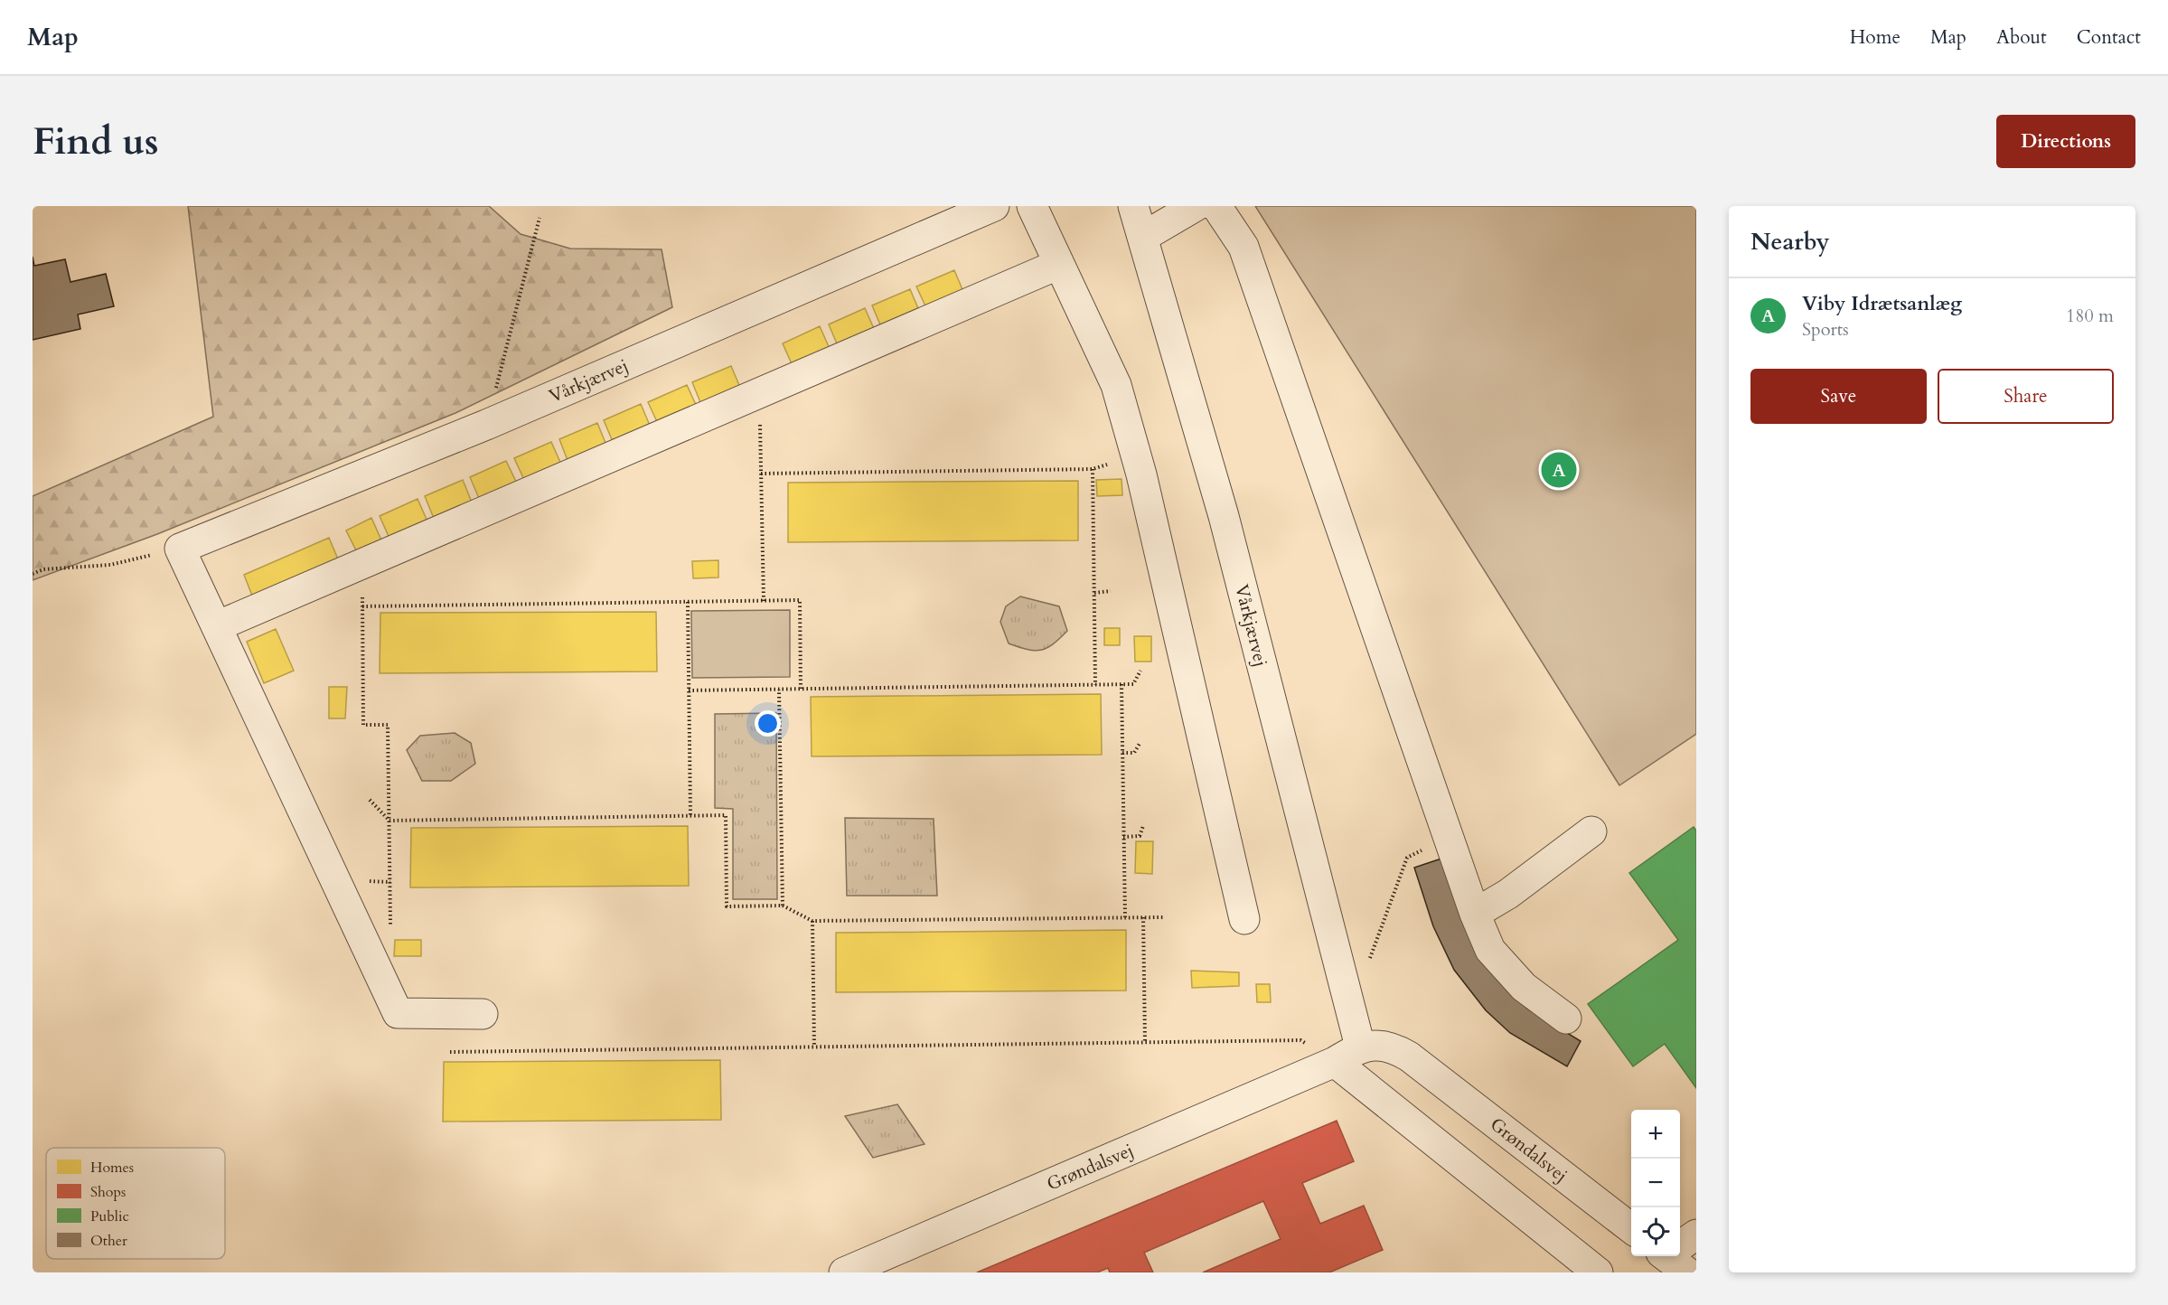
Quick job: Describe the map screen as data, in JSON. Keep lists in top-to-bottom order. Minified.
{"streets":{"street":["Vårkjærvej","Grøndalsvej"]},"crossings":[["Vårkjærvej","Grøndalsvej"]],"legend":["Homes","Shops","Public","Other"],"page":{"header":"Map","nav":["Home","Map","About","Contact"],"buttons":["Directions",["Save","Share"]],"title":"Find us","heading":"Nearby","list":[{"mark":"A","name":"Viby Idrætsanlæg","note":"Sports","value":"180 m"}],"pins":"A","map_buttons":["+","−"]}}
